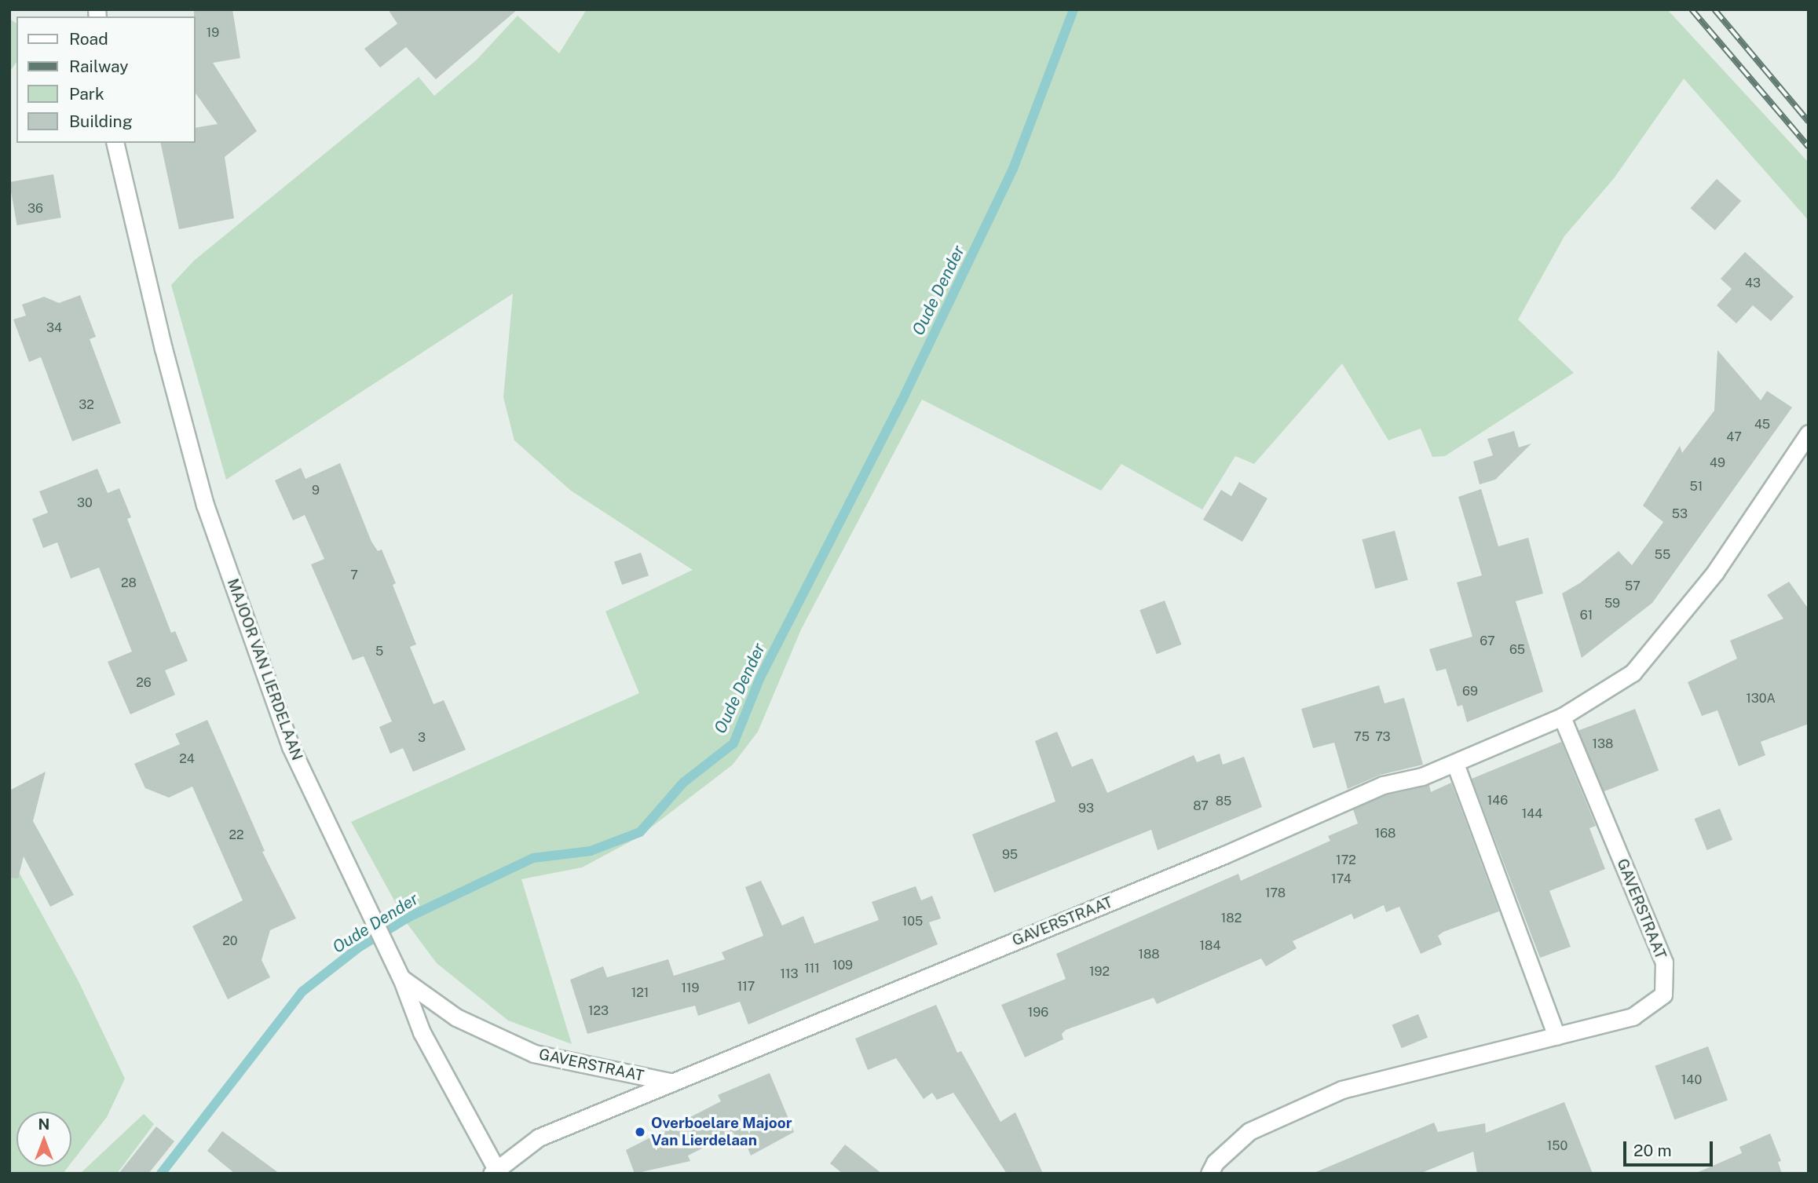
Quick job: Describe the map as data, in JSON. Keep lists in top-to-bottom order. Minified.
{"streets":{"street":["MAJOOR VAN LIERDELAAN","GAVERSTRAAT"]},"crossings":[["MAJOOR VAN LIERDELAAN","GAVERSTRAAT"]],"water":["Oude Dender"],"places":["Overboelare Majoor Van Lierdelaan"],"house_numbers":["19","36","43","34","32","45","47","49","51","9","30","53","55","7","28","57","59","61","67","65","5","26","69","130A","75","73","3","138","24","146","85","87","93","144","168","22","95","172","174","178","182","105","20","184","188","109","111","192","113","117","119","121","123","196","140","150"],"legend":["Road","Railway","Park","Building"],"scale_bar":"20 m","north":"top"}
